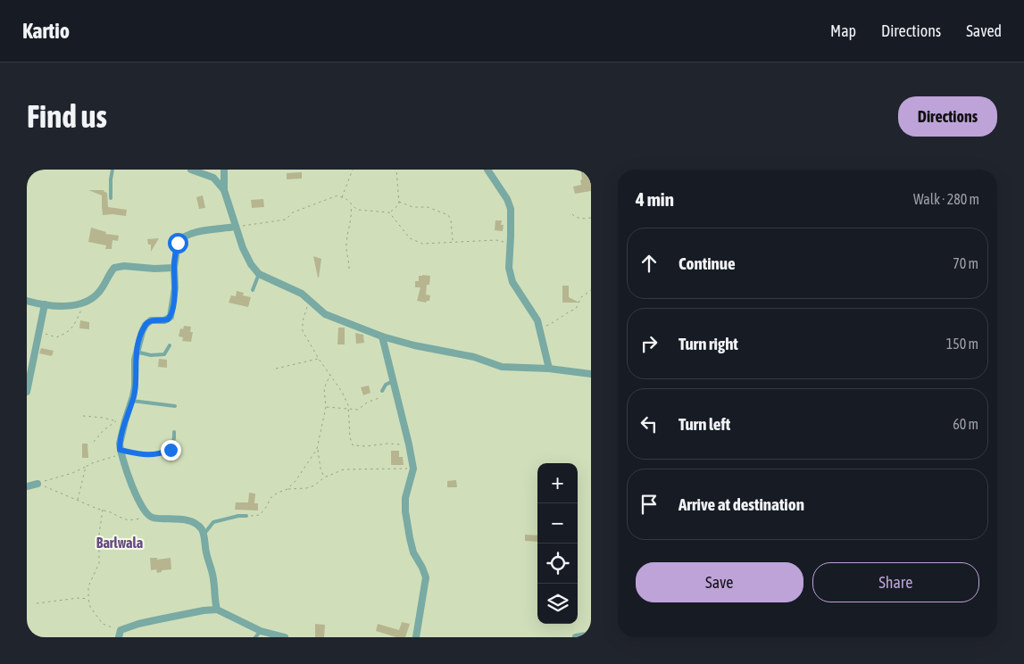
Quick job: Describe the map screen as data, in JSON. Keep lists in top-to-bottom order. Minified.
{"districts":["Barlwala"],"page":{"header":"Kartio","nav":["Map","Directions","Saved"],"buttons":["Directions",["Save","Share"]],"title":"Find us","heading":["4 min","Walk · 280 m"],"list":[["Continue","70 m"],["Turn right","150 m"],["Turn left","60 m"],"Arrive at destination"],"map_buttons":["+","−"]}}
